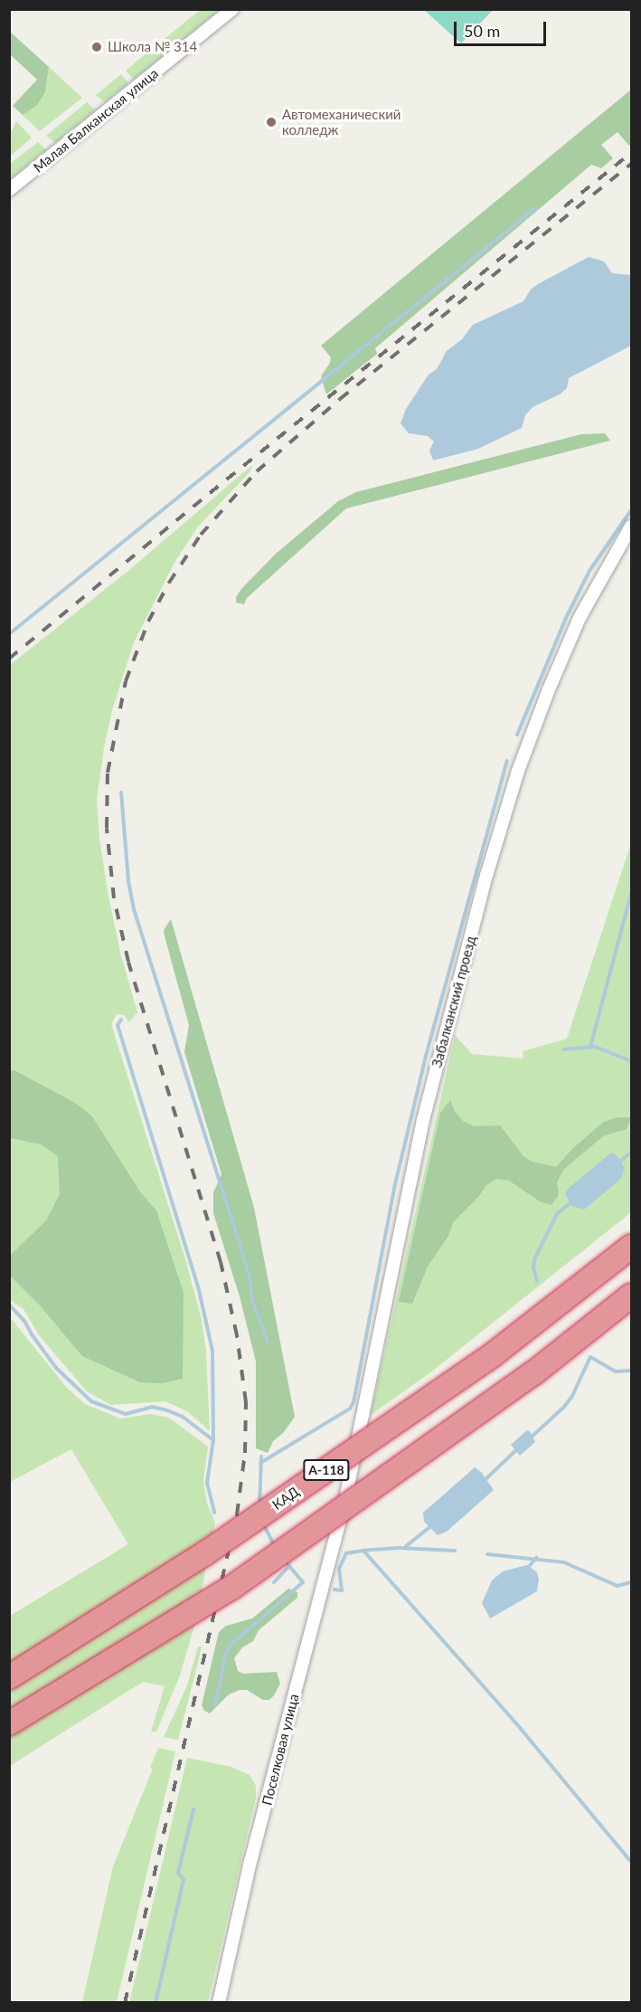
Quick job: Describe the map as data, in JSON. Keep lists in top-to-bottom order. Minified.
{"streets":{"highway":["А-118","КАД"],"street":["Малая Балканская улица","Забалканский проезд","Поселковая улица"]},"crossings":[["Забалканский проезд","Поселковая улица"]],"places":["Школа № 314","Автомеханический колледж"],"scale_bar":"50 m"}
